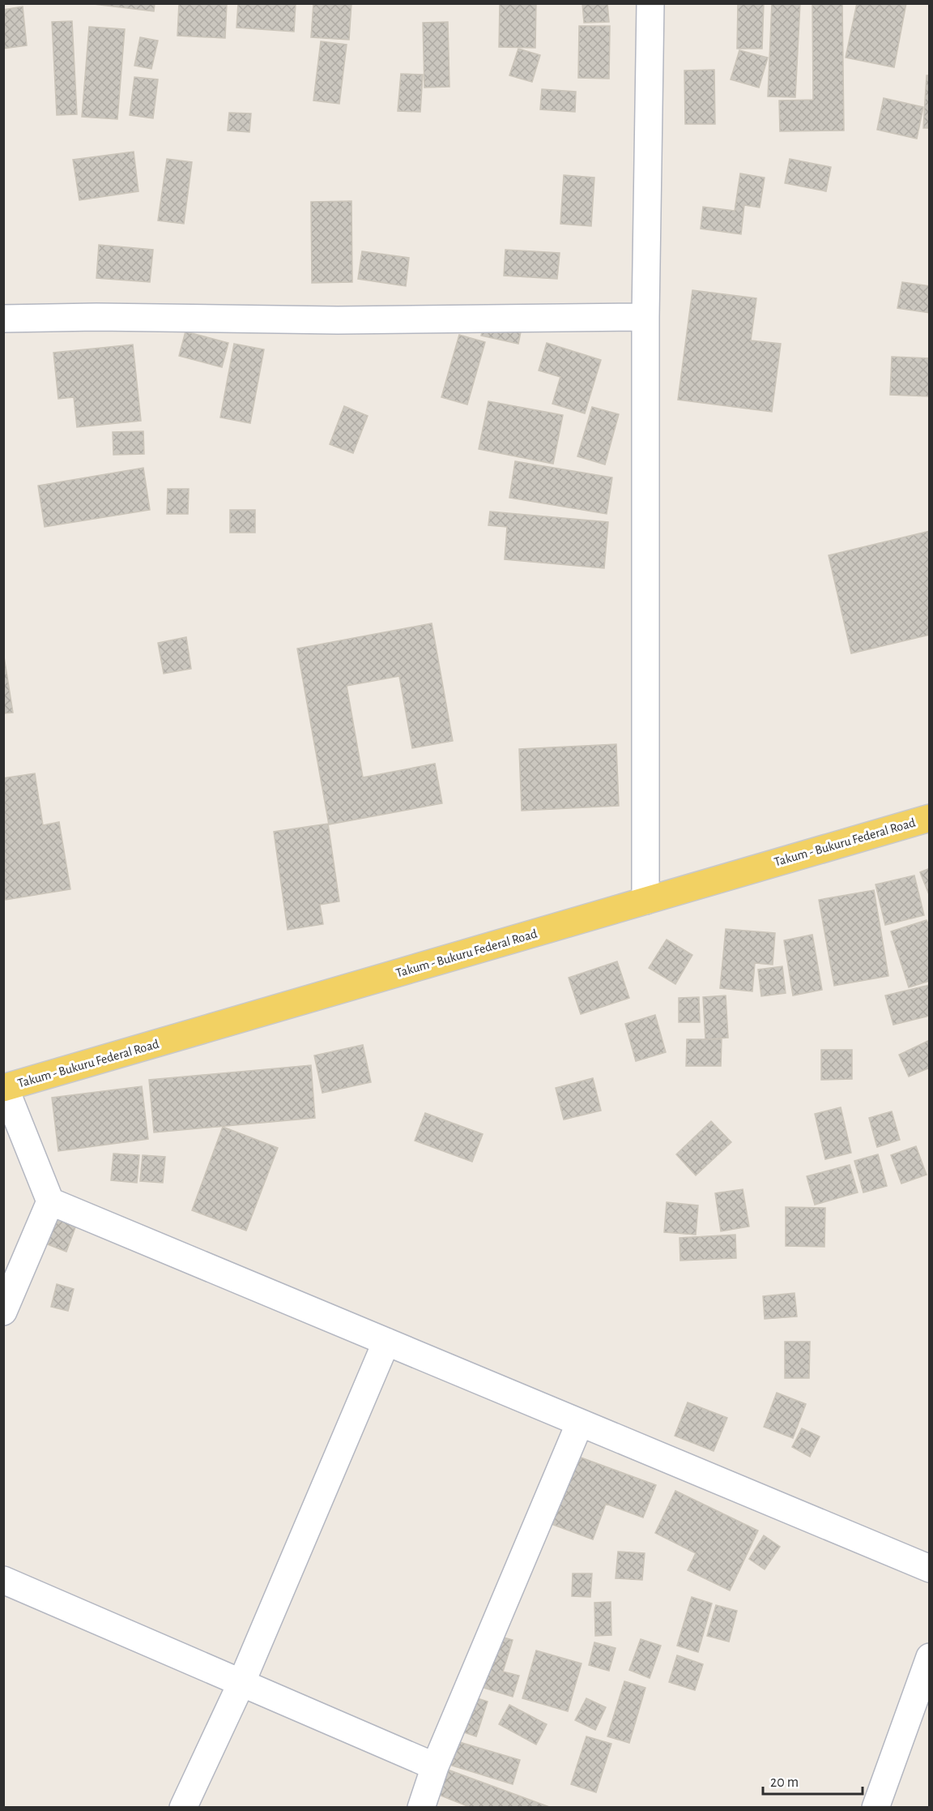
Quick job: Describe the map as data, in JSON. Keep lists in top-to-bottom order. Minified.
{"streets":{"main road":["Takum - Bukuru Federal Road"]},"scale_bar":"20 m"}
